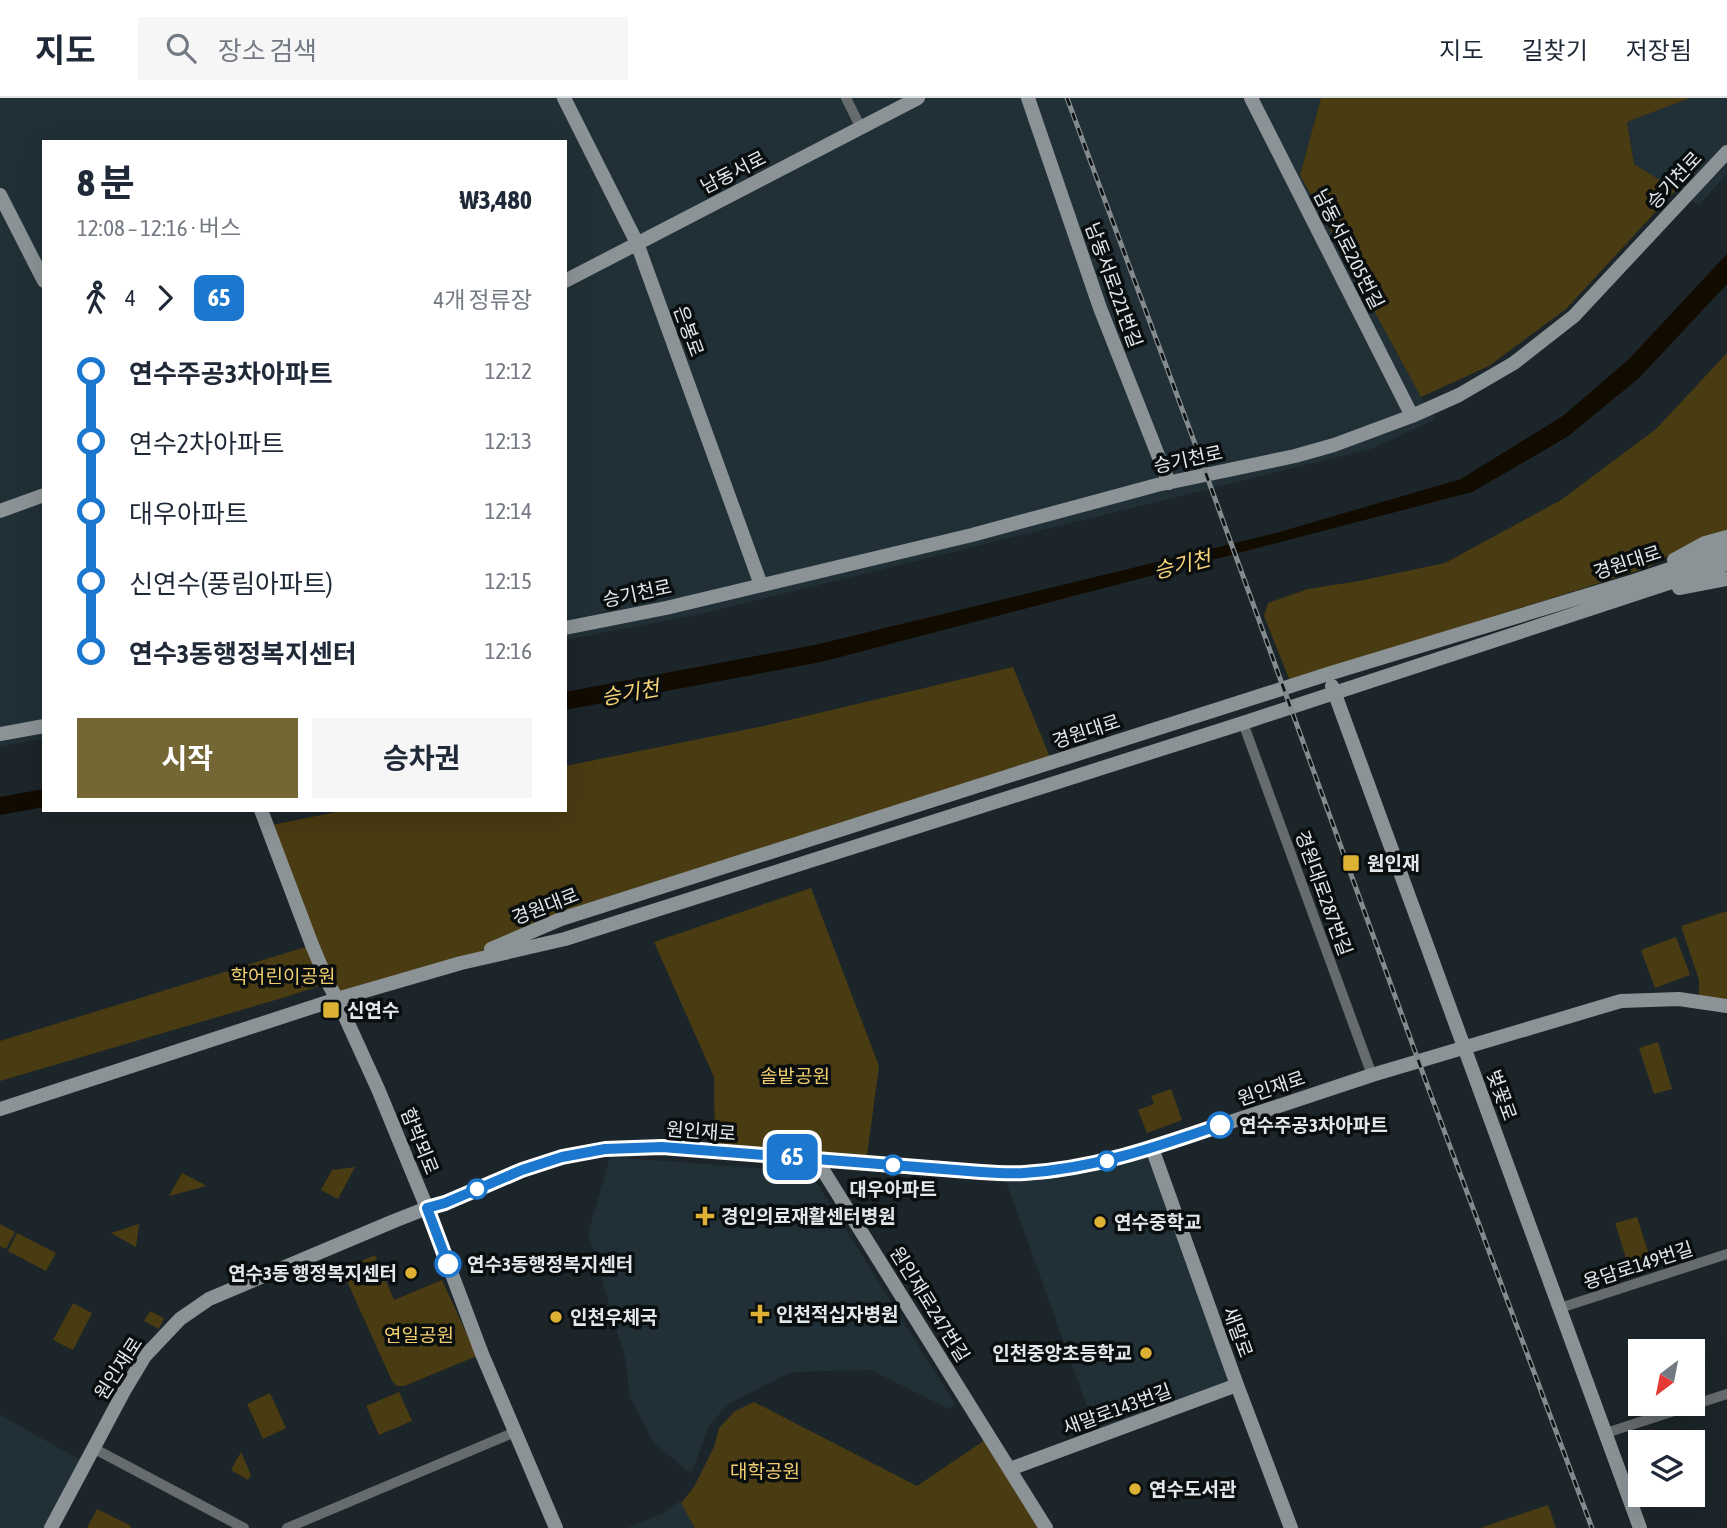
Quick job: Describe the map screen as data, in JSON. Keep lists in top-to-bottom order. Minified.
{"streets":{"main road":["남동서로","승기천로","남동서로205번길","남동서로221번길","은봉로","경원대로","원인재로","벚꽃로","함박뫼로","원인재로247번길","새말로","새말로143번길"],"street":["경원대로287번길","용담로149번길"]},"crossings":[["남동서로","은봉로"],["승기천로","남동서로205번길"],["승기천로","남동서로221번길"],["승기천로","은봉로"],["경원대로","경원대로287번길"],["경원대로","벚꽃로"],["경원대로","함박뫼로"],["경원대로287번길","원인재로"],["원인재로","벚꽃로"],["원인재로","함박뫼로"],["원인재로","원인재로247번길"],["원인재로","새말로"],["벚꽃로","용담로149번길"],["원인재로247번길","새말로143번길"],["새말로","새말로143번길"]],"water":["승기천"],"parks":["학어린이공원","솔밭공원","연일공원","대학공원"],"places":{"transit":["원인재","신연수"],"other":["연수주공3차아파트","대우아파트","연수중학교","연수3동행정복지센터","연수3동 행정복지센터","인천우체국","인천중앙초등학교","연수도서관"],"health":["경인의료재활센터병원","인천적십자병원"]},"lines":["bus line 65"],"north":"bottom left","page":{"header":"지도","search":"장소 검색","nav":["지도","길찾기","저장됨"],"on_map":"65","heading":["8 분","12:08 – 12:16 · 버스","₩3,480"],"legs":["4","65","4개 정류장"],"list":[{"name":"연수주공3차아파트","value":"12:12"},{"name":"연수2차아파트","value":"12:13"},{"name":"대우아파트","value":"12:14"},{"name":"신연수(풍림아파트)","value":"12:15"},{"name":"연수3동행정복지센터","value":"12:16"}],"buttons":["시작","승차권"]}}
